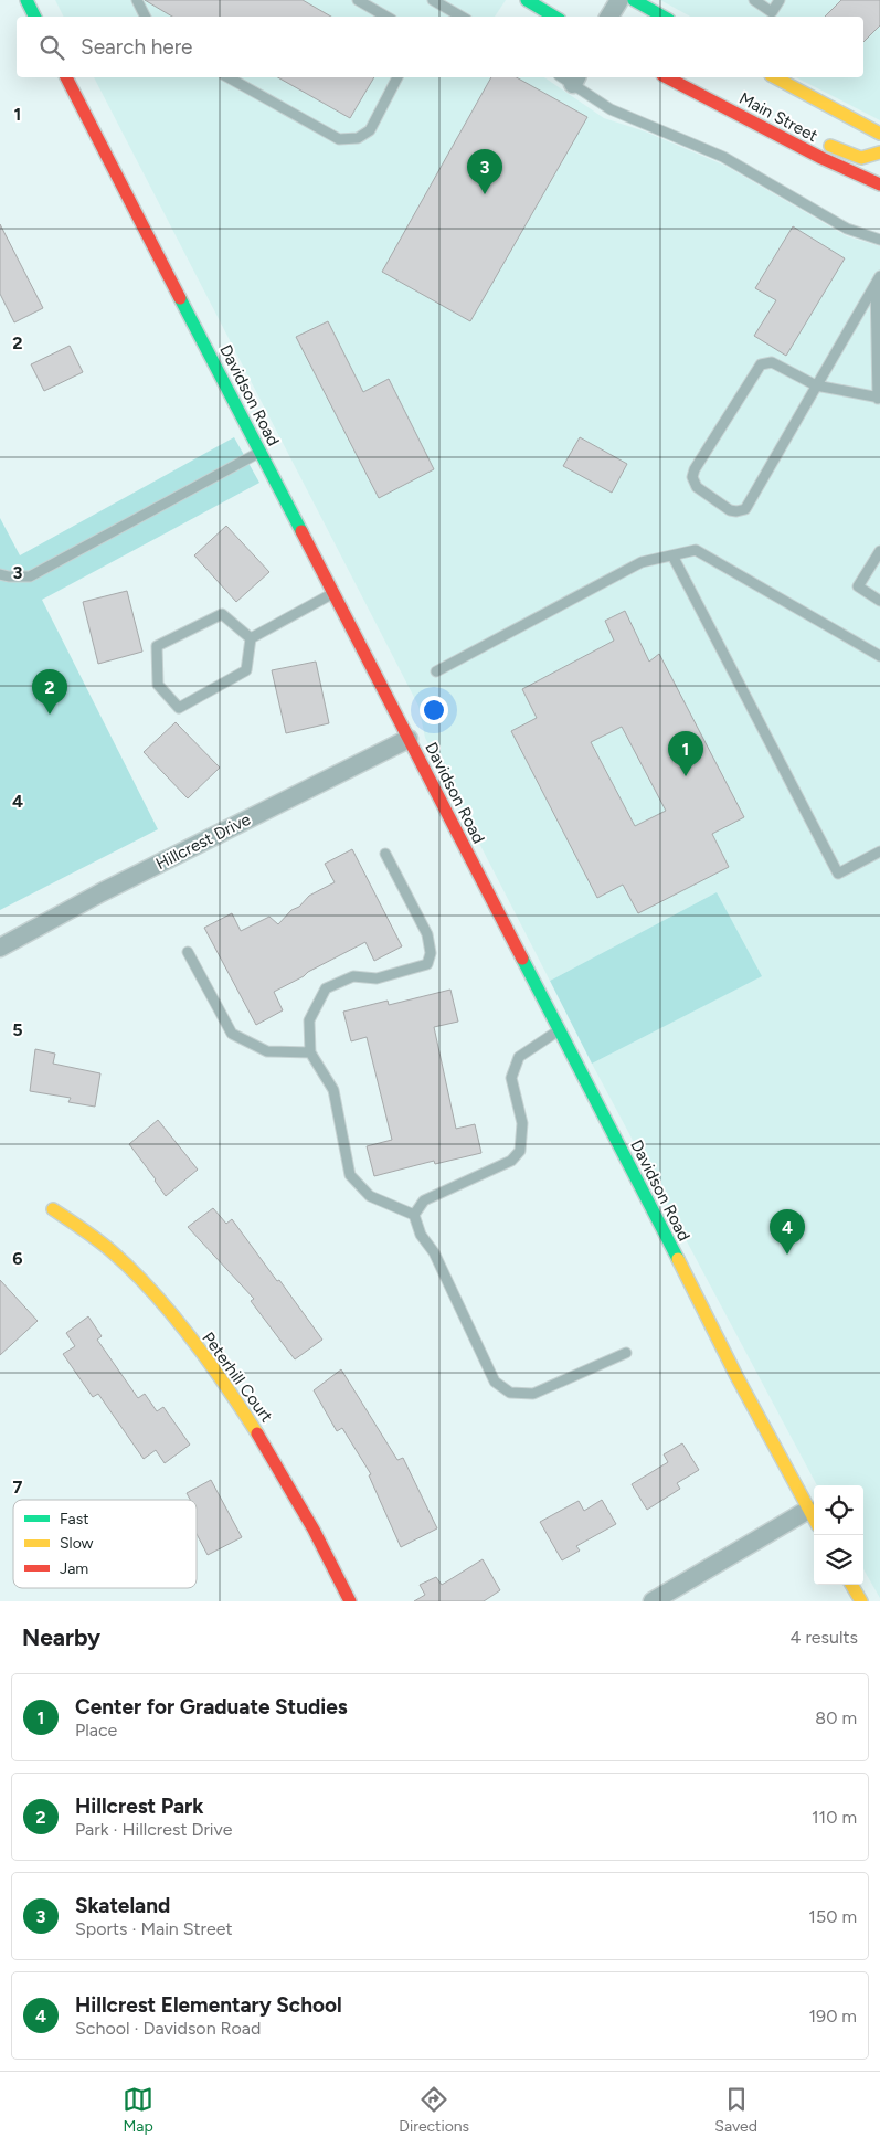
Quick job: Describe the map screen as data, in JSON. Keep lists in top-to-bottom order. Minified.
{"streets":{"street":["Main Street","Davidson Road","Hillcrest Drive","Peterhill Court"]},"crossings":[["Davidson Road","Hillcrest Drive"]],"legend":["Fast","Slow","Jam"],"page":{"search":"Search here","pins":["3","2","1","4"],"heading":["Nearby","4 results"],"list":[{"mark":"1","name":"Center for Graduate Studies","note":"Place","value":"80 m"},{"mark":"2","name":"Hillcrest Park","note":"Park · Hillcrest Drive","value":"110 m"},{"mark":"3","name":"Skateland","note":"Sports · Main Street","value":"150 m"},{"mark":"4","name":"Hillcrest Elementary School","note":"School · Davidson Road","value":"190 m"}],"nav":["Map","Directions","Saved"]},"grid":{"rows":["1","2","3","4","5","6","7"]}}
